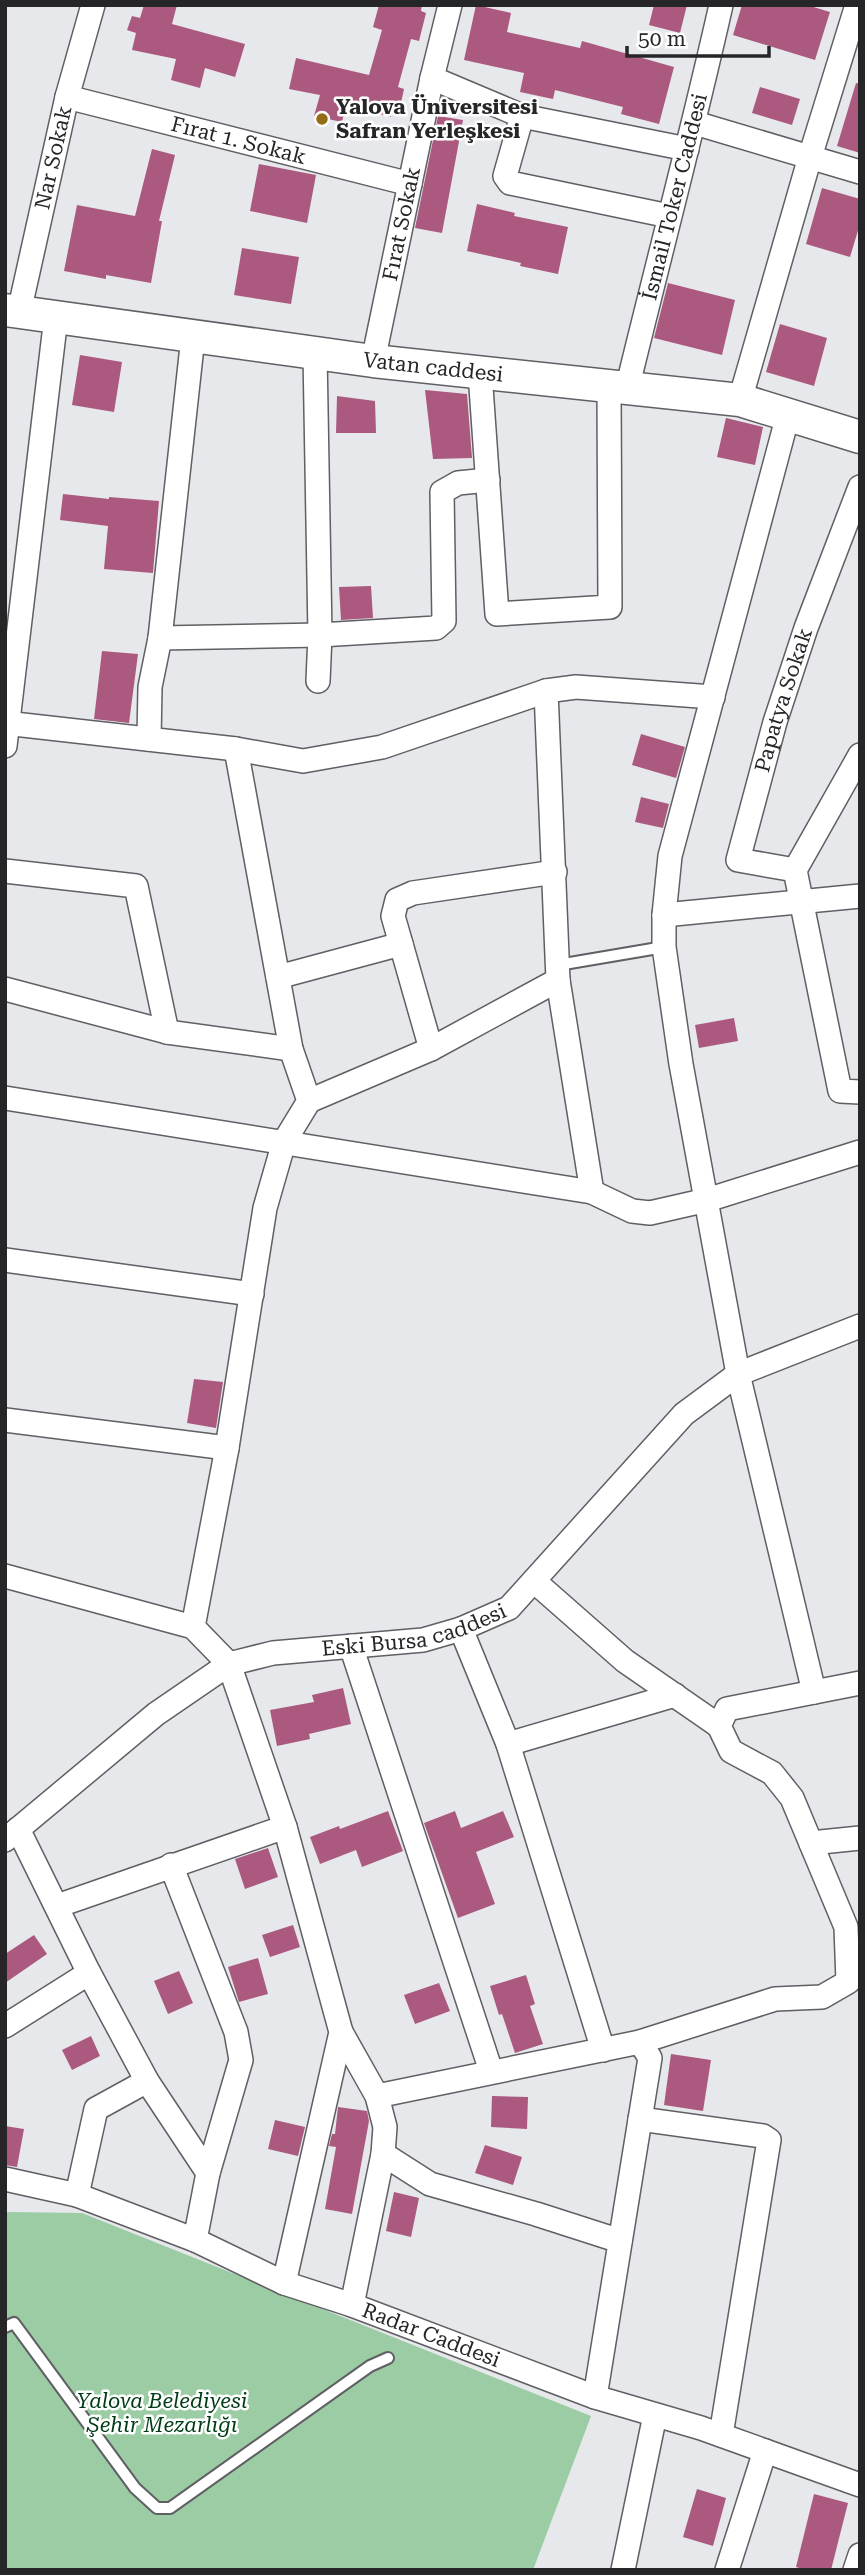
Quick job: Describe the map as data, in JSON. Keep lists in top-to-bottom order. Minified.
{"streets":{"street":["Fırat 1. Sokak","Nar Sokak","İsmail Toker Caddesi","Fırat Sokak","Vatan caddesi","Papatya Sokak","Eski Bursa caddesi","Radar Caddesi"]},"crossings":[["Fırat 1. Sokak","Nar Sokak"],["Fırat 1. Sokak","Fırat Sokak"],["Nar Sokak","Vatan caddesi"],["İsmail Toker Caddesi","Vatan caddesi"],["Fırat Sokak","Vatan caddesi"]],"parks":["Yalova Belediyesi Şehir Mezarlığı"],"places":["Yalova Üniversitesi Safran Yerleşkesi"],"scale_bar":"50 m"}
